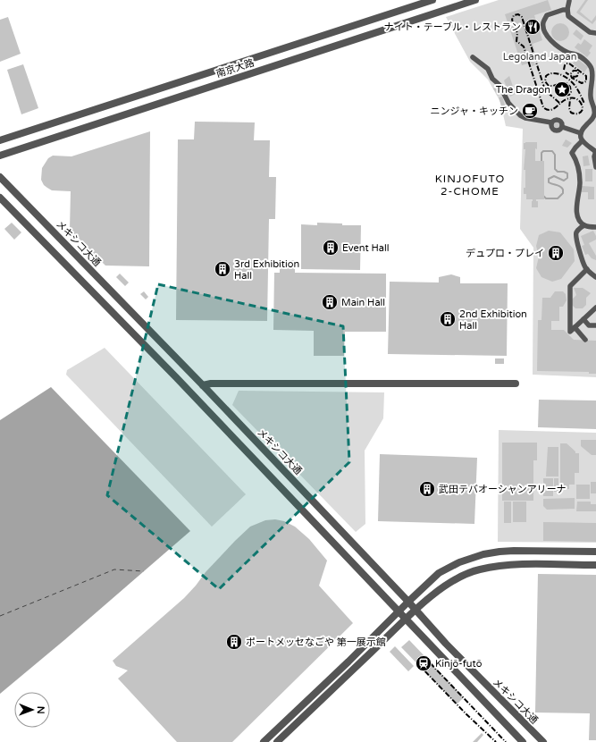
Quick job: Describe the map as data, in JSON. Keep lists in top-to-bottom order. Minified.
{"streets":{"street":["南京大路","メキシコ大通"]},"districts":["KINJOFUTO 2-CHOME"],"parks":["Legoland Japan"],"places":{"restaurant":["ナイト・テーブル・レストラン"],"place":["The Dragon"],"cafe":["ニンジャ・キッチン"],"building":["Event Hall","デュプロ・プレイ","3rd Exhibition Hall","Main Hall","2nd Exhibition Hall","武田テバオーシャンアリーナ","ポートメッセなごや 第一展示館"],"station":["Kinjō-futō"]},"north":"right"}
